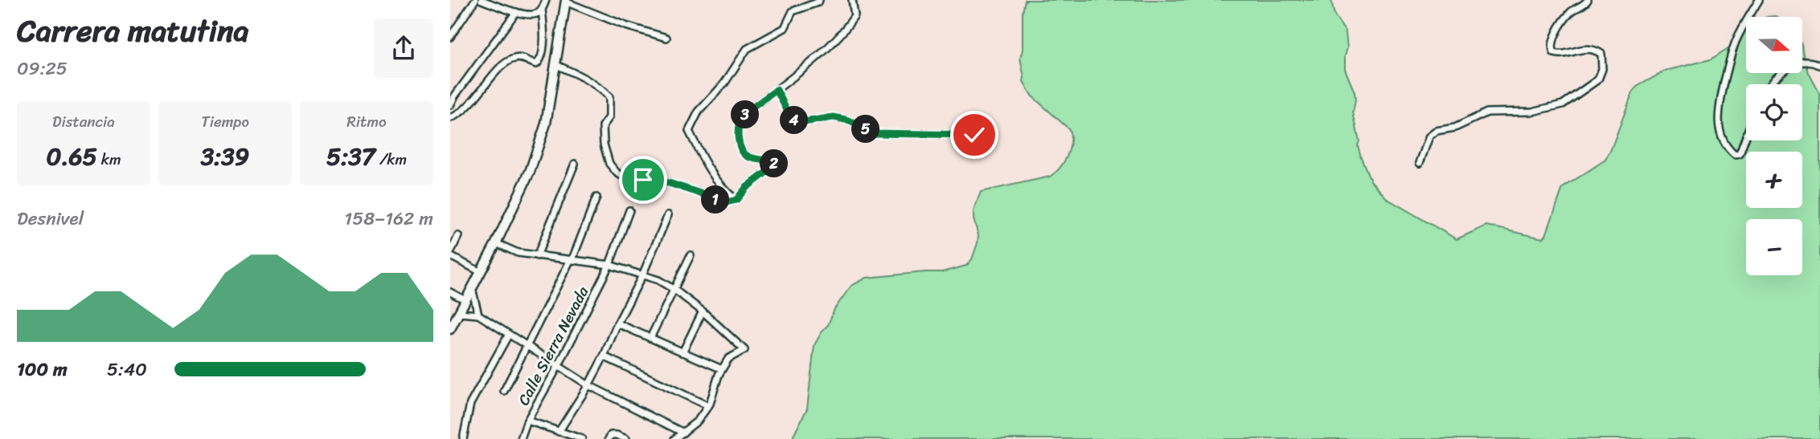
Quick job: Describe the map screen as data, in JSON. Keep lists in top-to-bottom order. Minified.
{"streets":{"street":["Calle Sierra Nevada"]},"north":"right","page":{"heading":["Carrera matutina","09:25"],"map_buttons":["+","−"],"stats":[["Distancia","0.65 km"],["Tiempo","3:39"],["Ritmo","5:37 /km"]],"pins":["3","4","5","2","1"],"chart":["Desnivel","158–162 m"],"list":[{"name":"100 m","note":"5:40"}]}}
